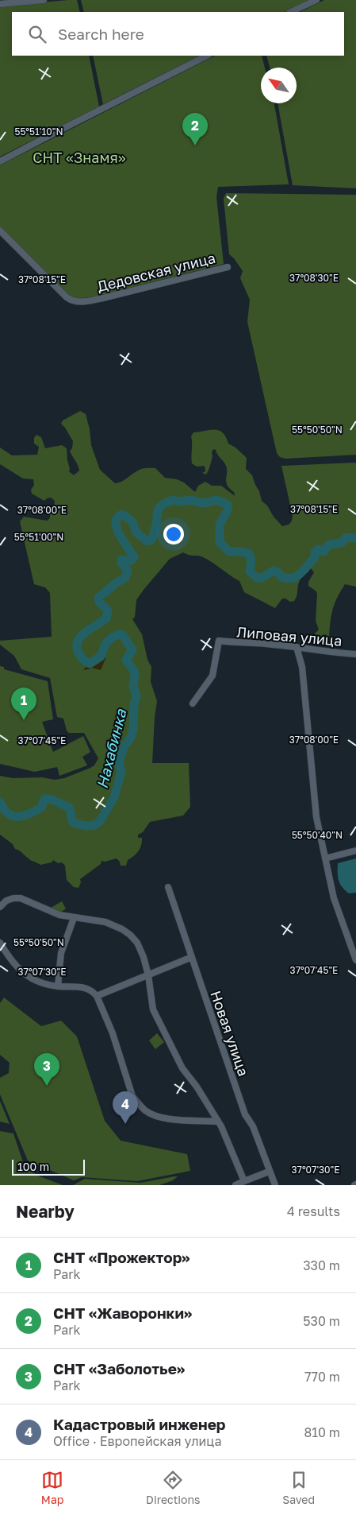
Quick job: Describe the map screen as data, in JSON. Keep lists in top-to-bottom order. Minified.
{"streets":{"street":["Дедовская улица","Липовая улица","Новая улица"]},"water":["Нахабинка"],"parks":["СНТ «Знамя»"],"scale_bar":"100 m","north":"top left","page":{"search":"Search here","pins":["2","1","3","4"],"scale":"100 m","heading":["Nearby","4 results"],"list":[{"mark":"1","name":"СНТ «Прожектор»","note":"Park","value":"330 m"},{"mark":"2","name":"СНТ «Жаворонки»","note":"Park","value":"530 m"},{"mark":"3","name":"СНТ «Заболотье»","note":"Park","value":"770 m"},{"mark":"4","name":"Кадастровый инженер","note":"Office · Европейская улица","value":"810 m"}],"nav":["Map","Directions","Saved"]},"coordinates":["55°51'10\"N","37°08'30\"E","37°08'15\"E","55°50'50\"N","37°08'00\"E","55°51'00\"N","37°07'45\"E","55°50'40\"N","37°07'30\"E"]}
